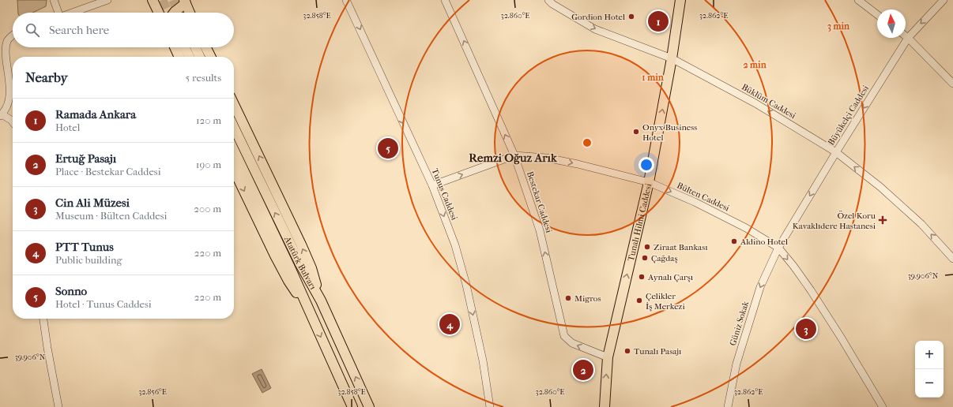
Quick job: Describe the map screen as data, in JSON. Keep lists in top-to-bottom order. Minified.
{"streets":{"main road":["Tunalı Hilmi Caddesi","Atatürk Bulvarı"],"street":["Büklüm Caddesi","Büyükelçi Caddesi","Tunus Caddesi","Bülten Caddesi","Bestekar Caddesi","Güniz Sokak"]},"crossings":[["Büklüm Caddesi","Büyükelçi Caddesi"],["Büklüm Caddesi","Tunalı Hilmi Caddesi"],["Büyükelçi Caddesi","Bülten Caddesi"],["Büyükelçi Caddesi","Güniz Sokak"],["Tunus Caddesi","Bülten Caddesi"],["Bülten Caddesi","Bestekar Caddesi"],["Bülten Caddesi","Tunalı Hilmi Caddesi"],["Bülten Caddesi","Güniz Sokak"],["Bestekar Caddesi","Tunalı Hilmi Caddesi"]],"one_way":["Büyükelçi Caddesi","Tunus Caddesi","Bülten Caddesi","Bestekar Caddesi","Tunalı Hilmi Caddesi","Güniz Sokak"],"districts":["Remzi Oğuz Arık"],"places":{"other":["Gordion Hotel","Onyx Business Hotel","Aldino Hotel","Ziraat Bankası","Çağdaş","Aynalı Çarşı","Migros","Çelikler İş Merkezi","Tunalı Pasajı"],"health":["Özel Koru Kavaklıdere Hastanesi"]},"north":"top","page":{"pins":["1","5","4","3","2"],"search":"Search here","heading":["Nearby","5 results"],"list":[{"mark":"1","name":"Ramada Ankara","note":"Hotel","value":"120 m"},{"mark":"2","name":"Ertuğ Pasajı","note":"Place · Bestekar Caddesi","value":"190 m"},{"mark":"3","name":"Cin Ali Müzesi","note":"Museum · Bülten Caddesi","value":"200 m"},{"mark":"4","name":"PTT Tunus","note":"Public building","value":"220 m"},{"mark":"5","name":"Sonno","note":"Hotel · Tunus Caddesi","value":"220 m"}],"map_buttons":["+","−"]},"coordinates":["32.858°E","32.860°E","32.862°E","39.906°N","32.856°E"],"rings":["3 min","2 min","1 min"]}
